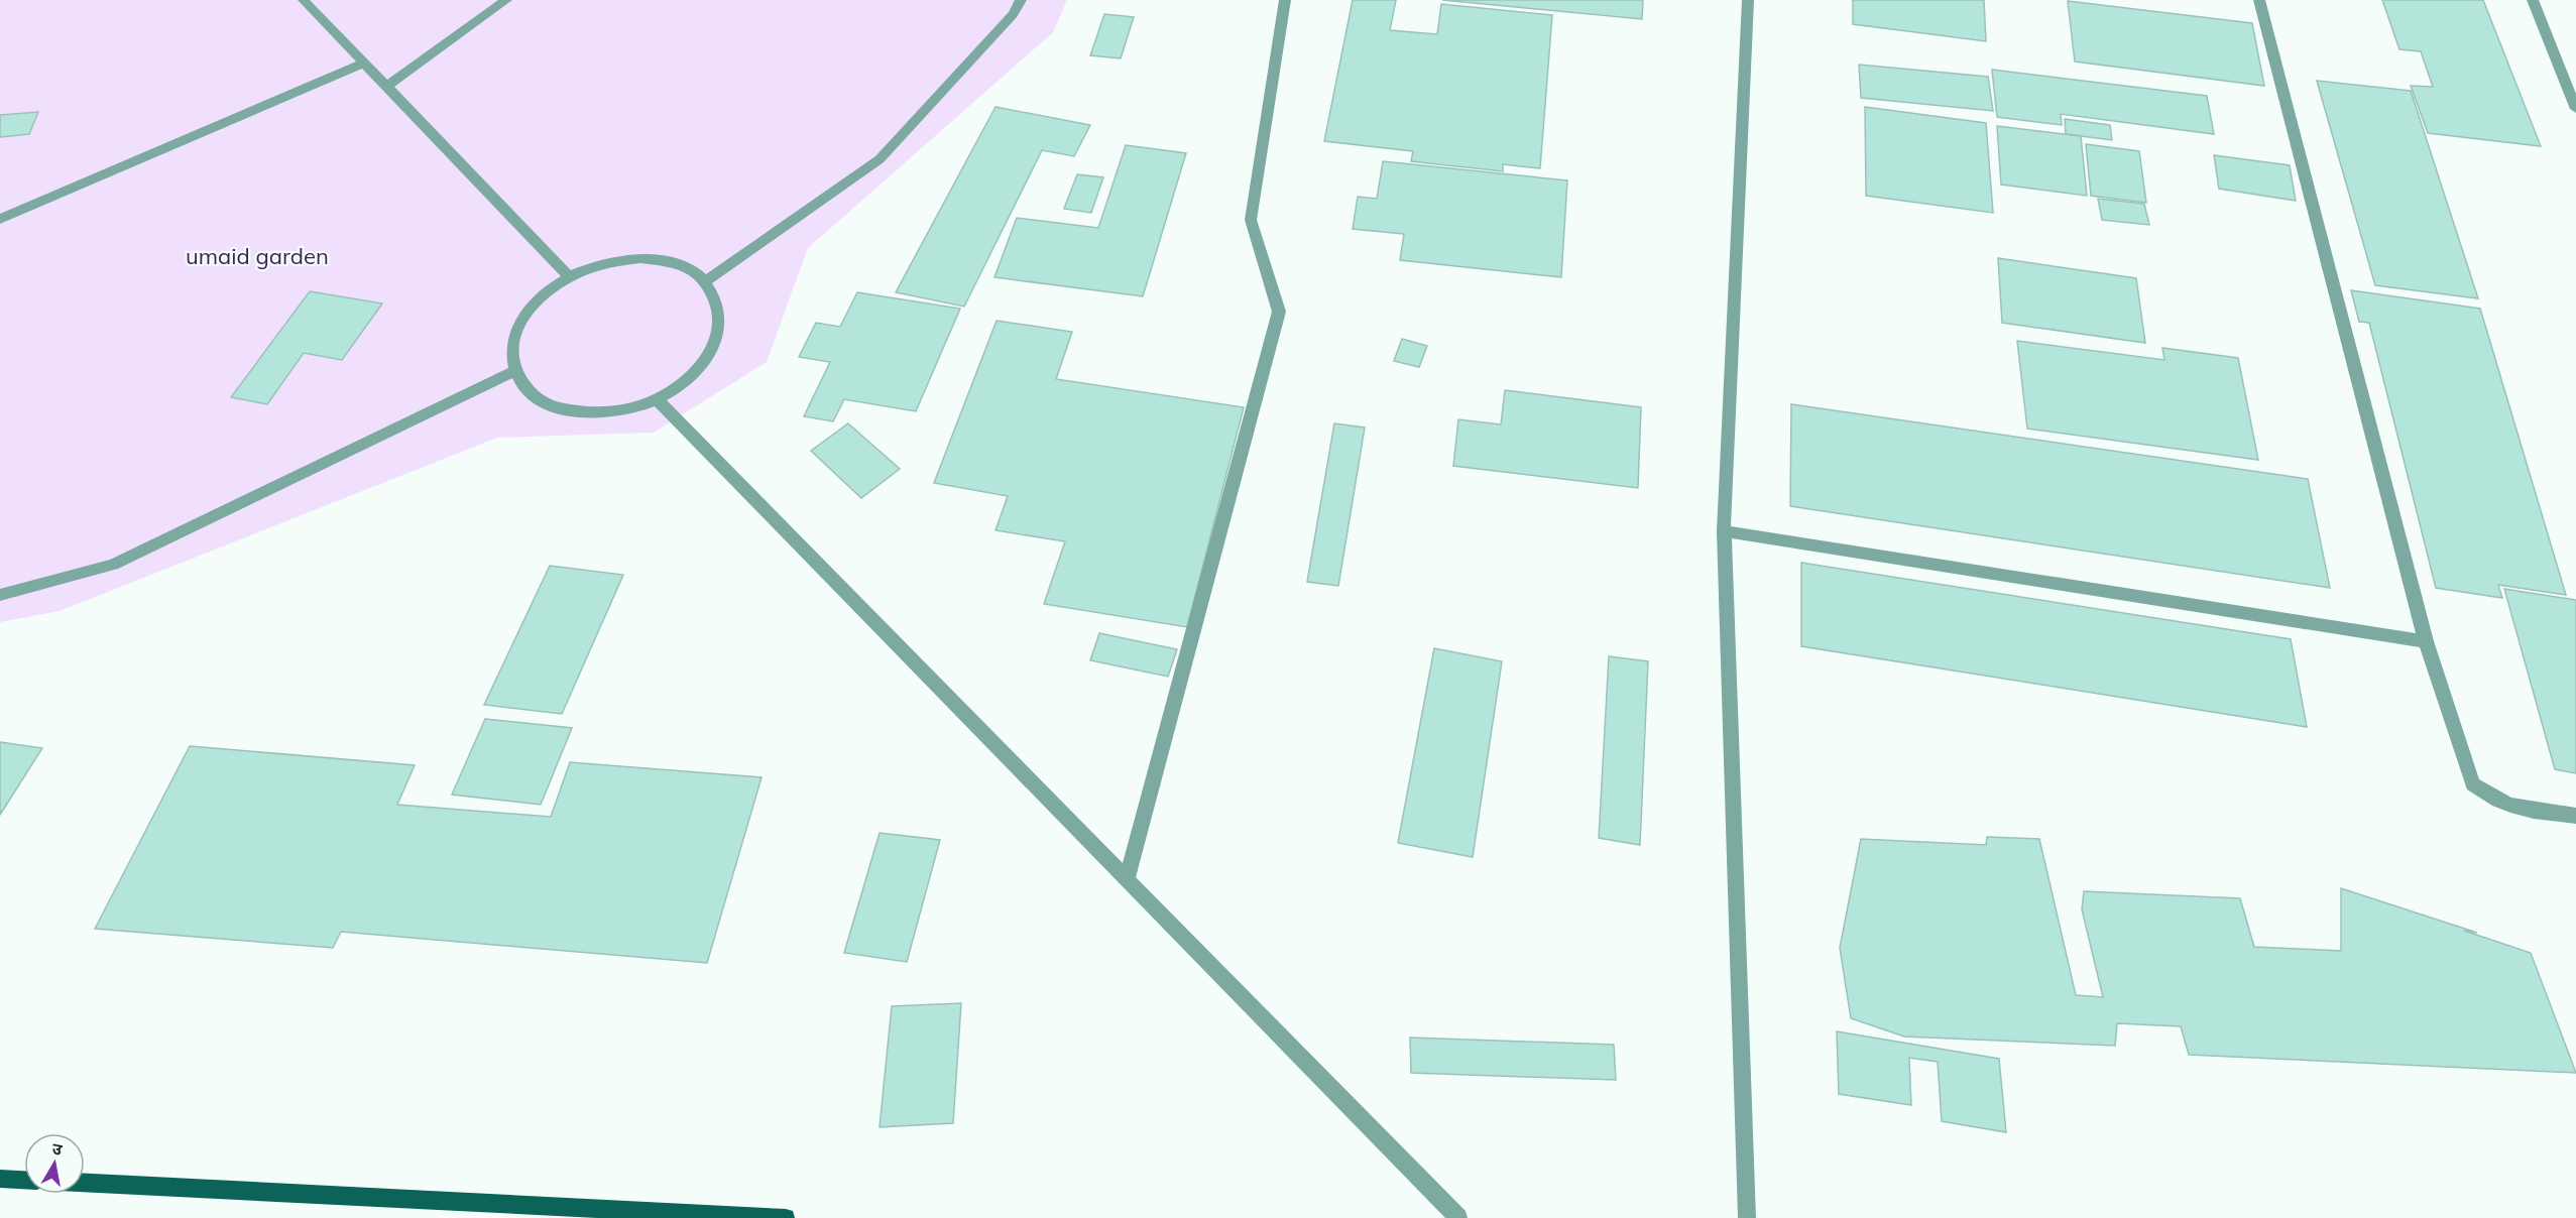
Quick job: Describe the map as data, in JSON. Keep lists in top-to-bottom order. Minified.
{"parks":["umaid garden"],"north":"top"}
